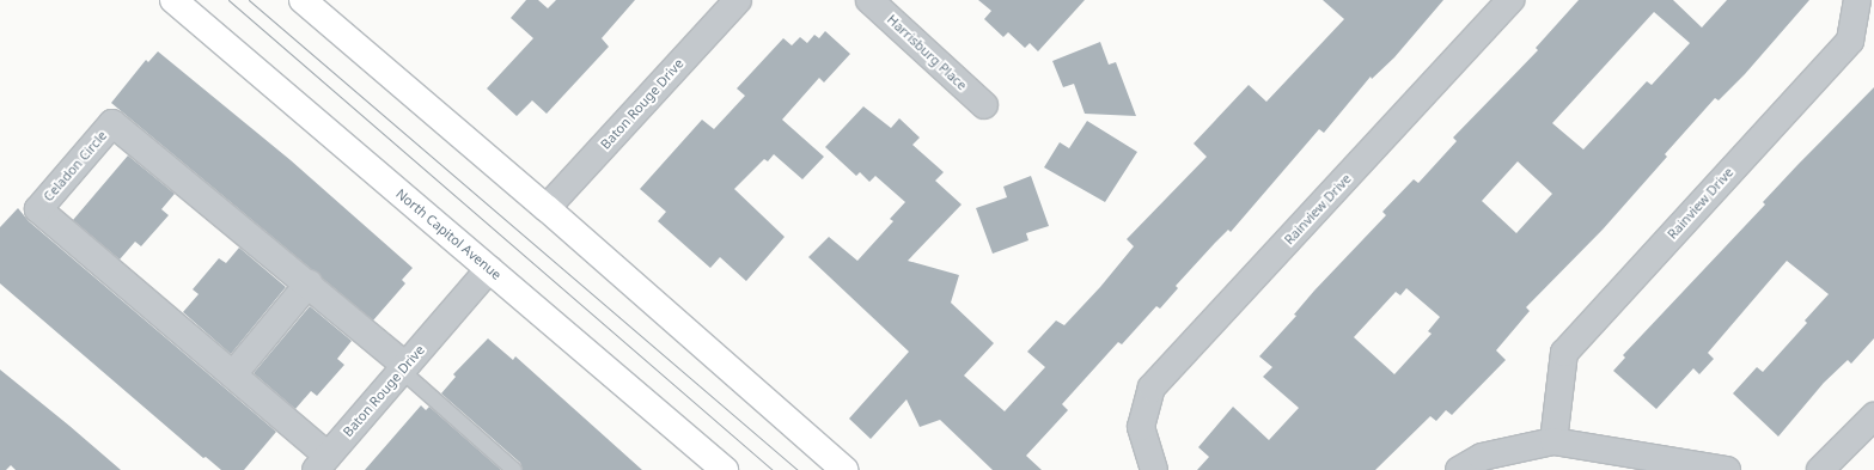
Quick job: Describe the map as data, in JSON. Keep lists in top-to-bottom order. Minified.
{"streets":{"main road":["North Capitol Avenue"],"street":["Harrisburg Place","Baton Rouge Drive","Celadon Circle","Rainview Drive"]},"crossings":[["Baton Rouge Drive","Celadon Circle"],["Baton Rouge Drive","North Capitol Avenue"]]}
